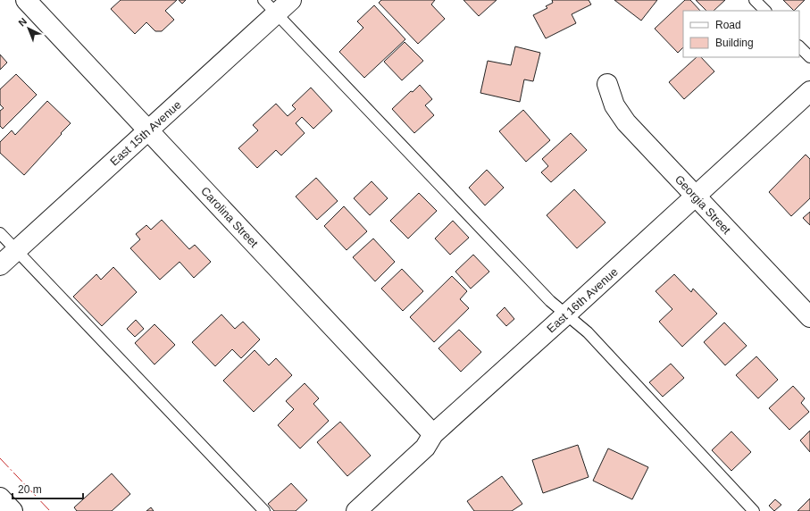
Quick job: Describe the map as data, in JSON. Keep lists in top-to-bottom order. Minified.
{"streets":{"street":["East 15th Avenue","Georgia Street","Carolina Street","East 16th Avenue"]},"crossings":[["East 15th Avenue","Carolina Street"],["Georgia Street","East 16th Avenue"],["Carolina Street","East 16th Avenue"]],"legend":["Road","Building"],"scale_bar":"20 m","north":"top left"}
